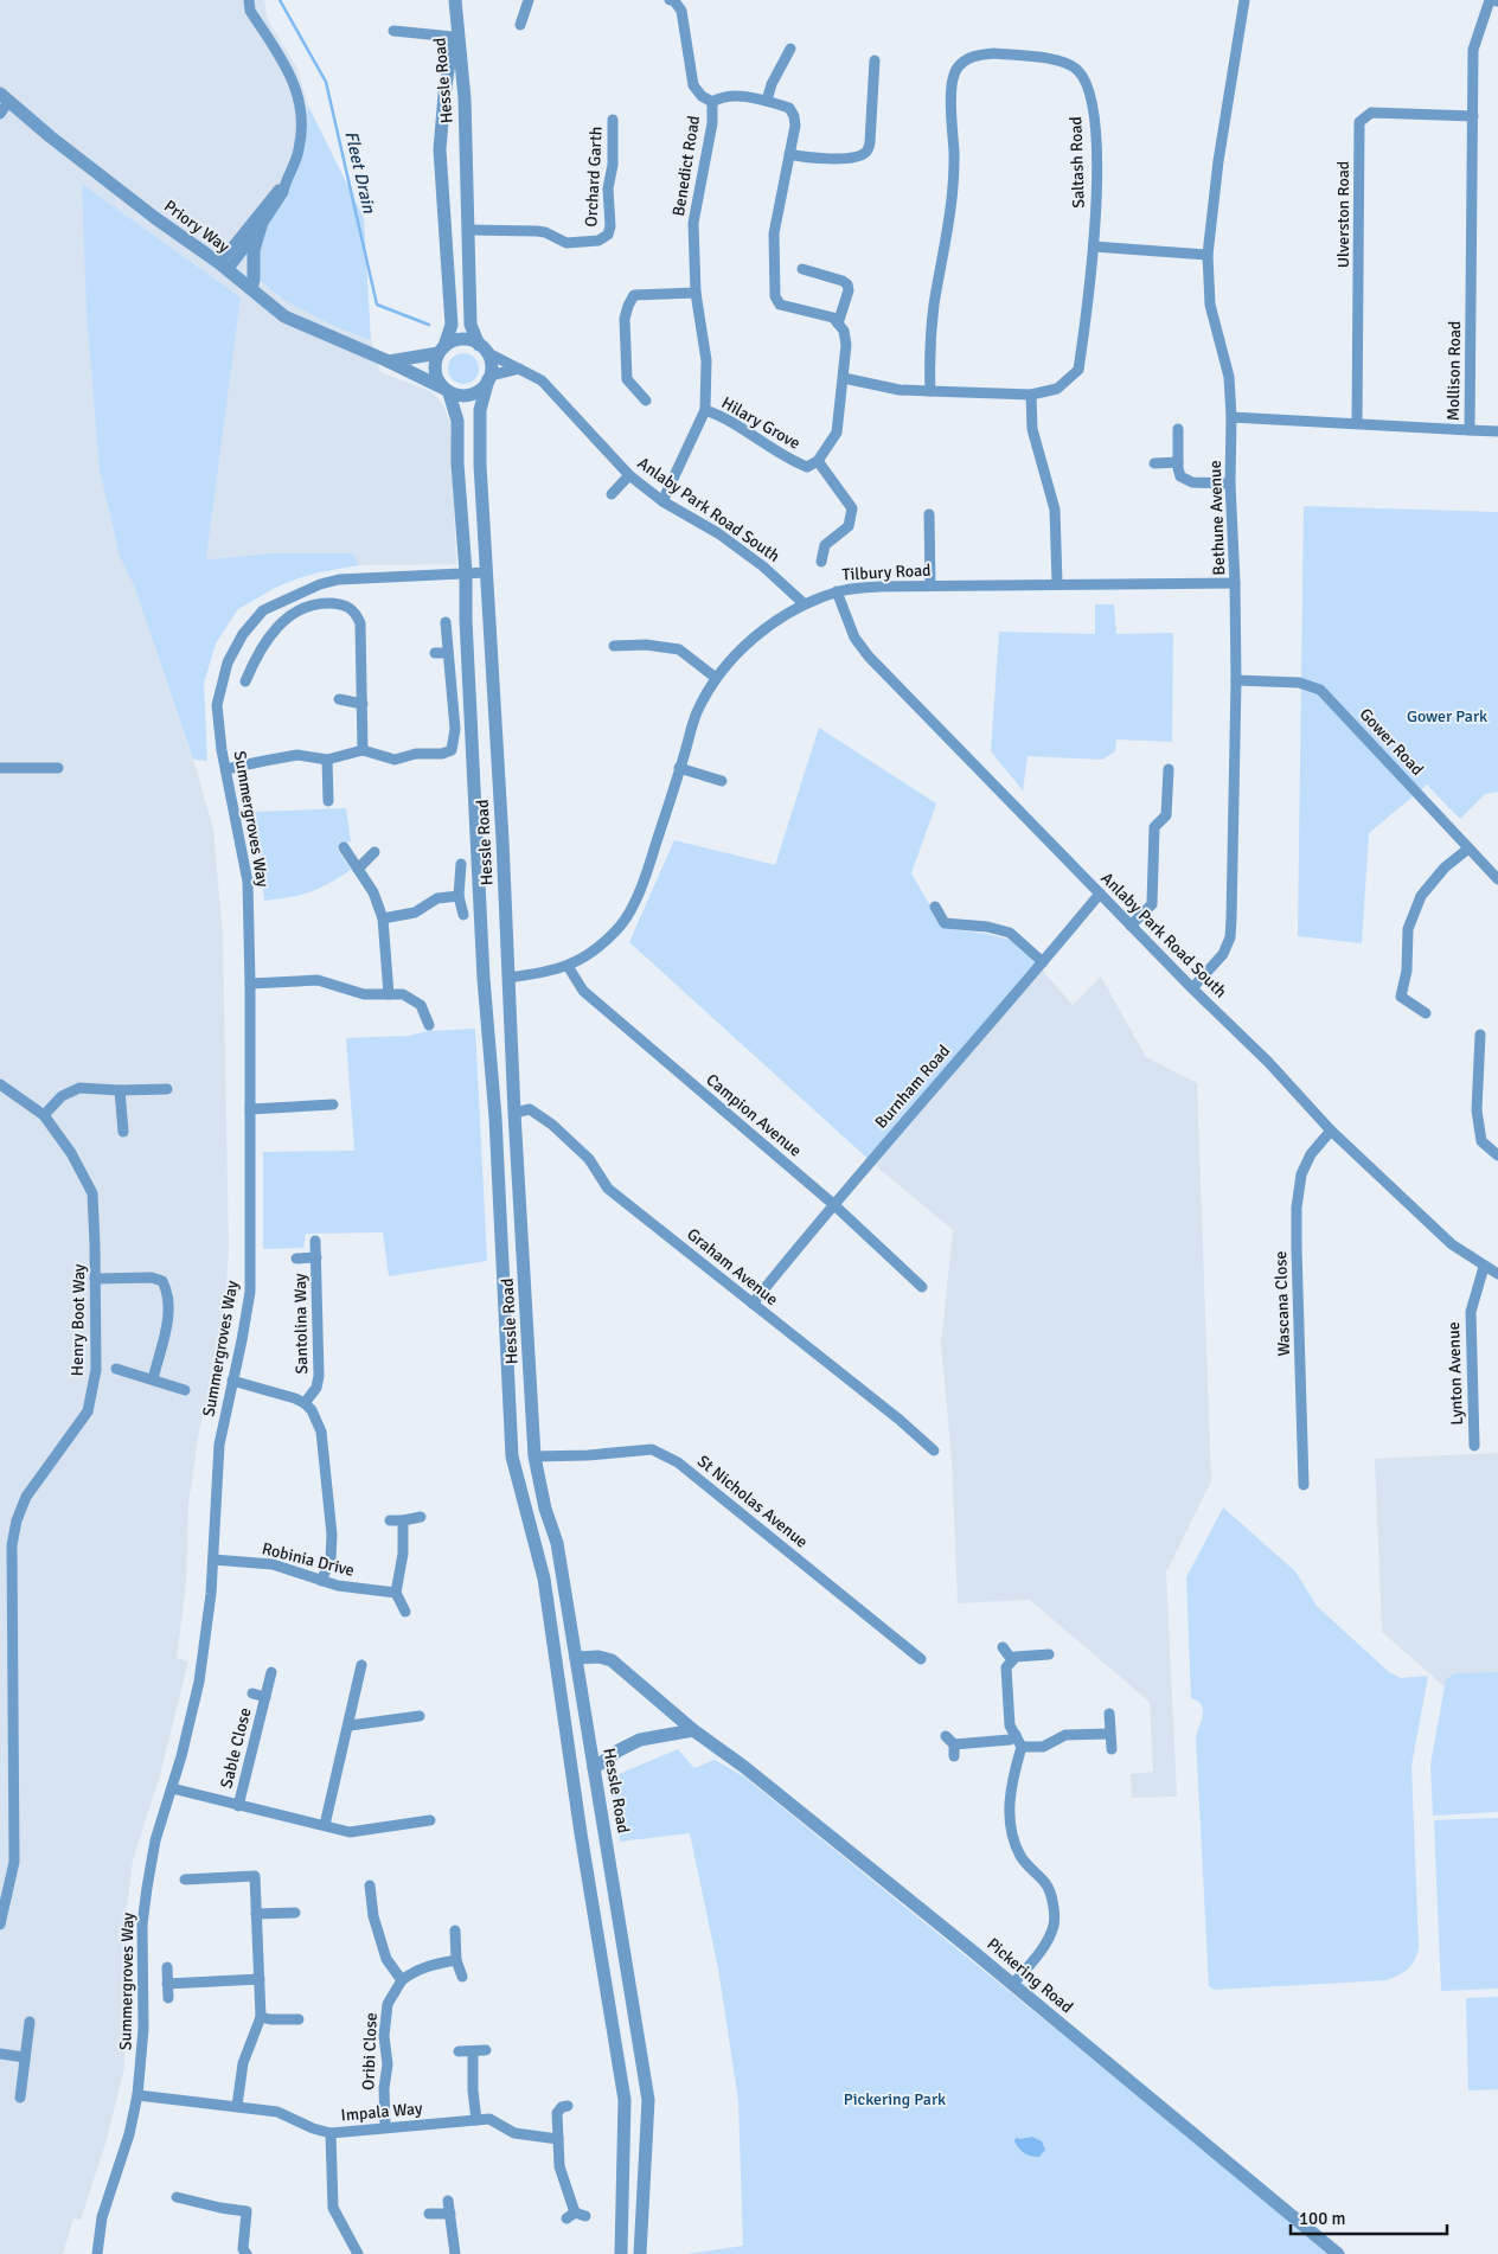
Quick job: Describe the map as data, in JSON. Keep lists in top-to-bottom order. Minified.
{"streets":{"street":["Hessle Road","Saltash Road","Benedict Road","Orchard Garth","Ulverston Road","Priory Way","Mollison Road","Hilary Grove","Anlaby Park Road South","Bethune Avenue","Tilbury Road","Gower Road","Summergroves Way","Burnham Road","Campion Avenue","Graham Avenue","Wascana Close","Henry Boot Way","Santolina Way","Lynton Avenue","St Nicholas Avenue","Robinia Drive","Sable Close","Pickering Road","Oribi Close","Impala Way"]},"crossings":[["Hessle Road","Orchard Garth"],["Hessle Road","Priory Way"],["Hessle Road","Anlaby Park Road South"],["Hessle Road","Tilbury Road"],["Hessle Road","Summergroves Way"],["Hessle Road","Graham Avenue"],["Hessle Road","St Nicholas Avenue"],["Hessle Road","Pickering Road"],["Benedict Road","Hilary Grove"],["Benedict Road","Anlaby Park Road South"],["Ulverston Road","Mollison Road"],["Priory Way","Anlaby Park Road South"],["Mollison Road","Bethune Avenue"],["Anlaby Park Road South","Bethune Avenue"],["Anlaby Park Road South","Tilbury Road"],["Anlaby Park Road South","Burnham Road"],["Anlaby Park Road South","Wascana Close"],["Anlaby Park Road South","Lynton Avenue"],["Bethune Avenue","Tilbury Road"],["Bethune Avenue","Gower Road"],["Tilbury Road","Campion Avenue"],["Summergroves Way","Santolina Way"],["Summergroves Way","Robinia Drive"],["Summergroves Way","Sable Close"],["Summergroves Way","Impala Way"],["Burnham Road","Campion Avenue"],["Burnham Road","Graham Avenue"],["Oribi Close","Impala Way"]],"water":["Fleet Drain"],"parks":["Gower Park","Pickering Park"],"scale_bar":"100 m"}
